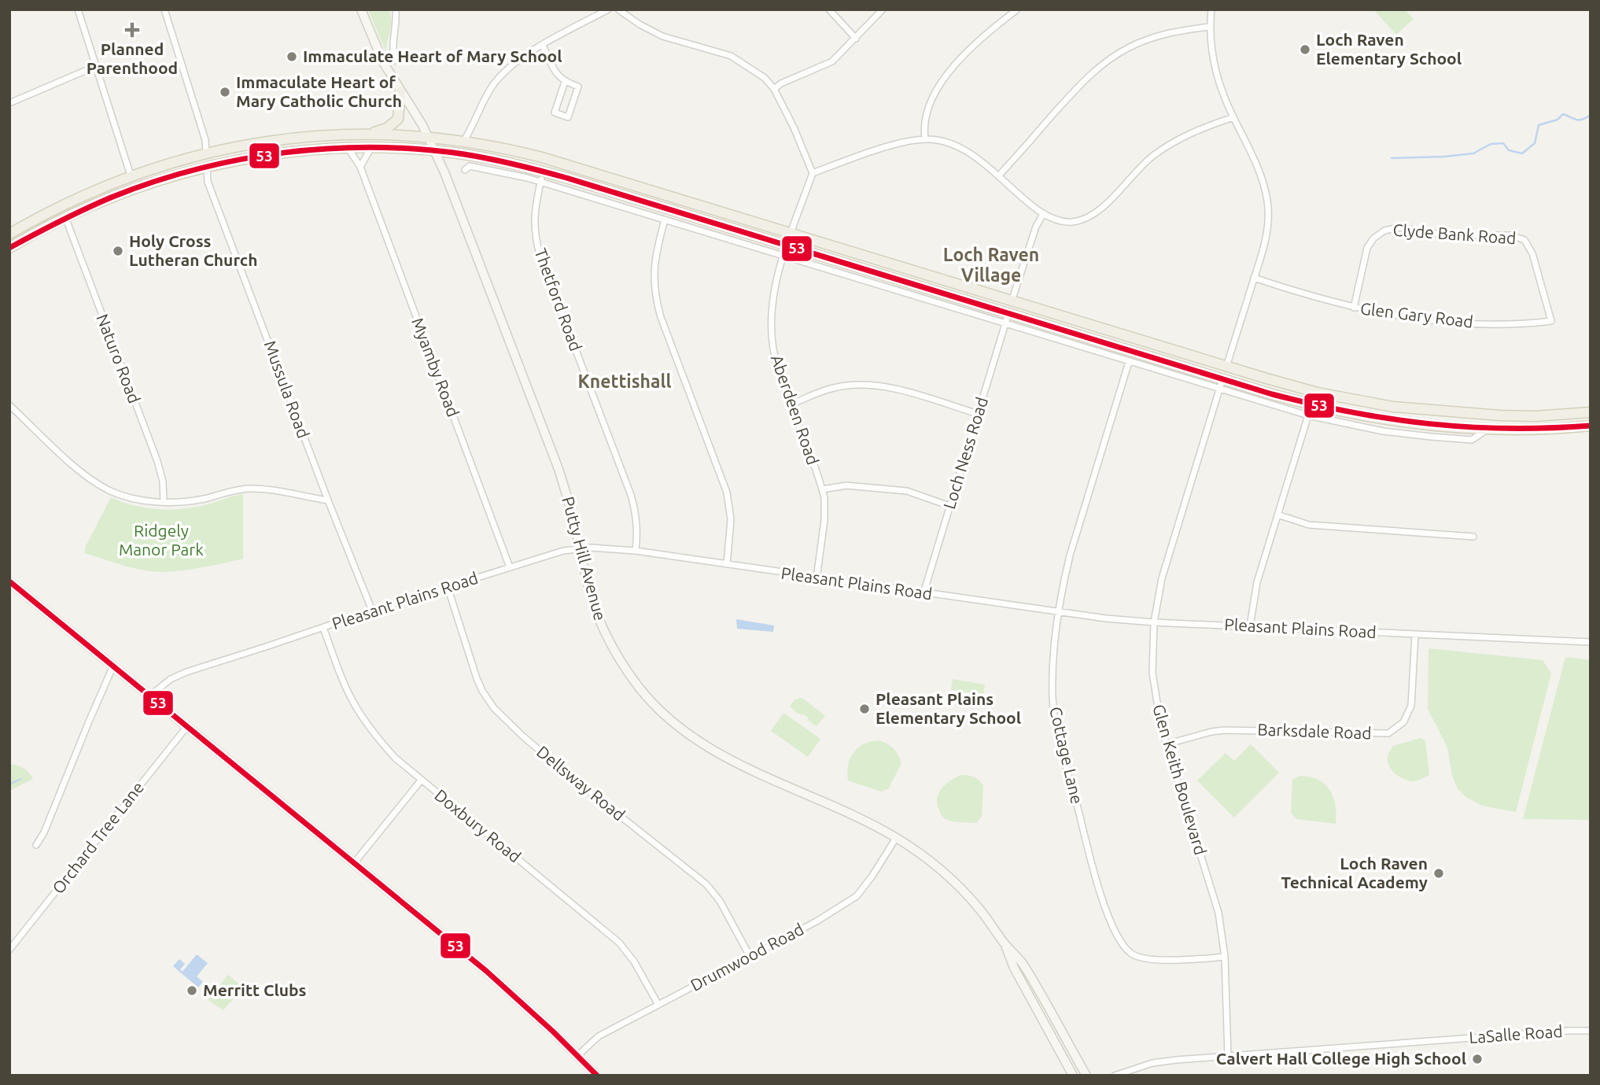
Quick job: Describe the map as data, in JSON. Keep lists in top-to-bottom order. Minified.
{"streets":{"street":["Clyde Bank Road","Thetford Road","Glen Gary Road","Naturo Road","Myamby Road","Mussula Road","Aberdeen Road","Loch Ness Road","Putty Hill Avenue","Pleasant Plains Road","Barksdale Road","Cottage Lane","Glen Keith Boulevard","Dellsway Road","Doxbury Road","Orchard Tree Lane","Drumwood Road","LaSalle Road"]},"crossings":[["Clyde Bank Road","Glen Gary Road"],["Thetford Road","Pleasant Plains Road"],["Myamby Road","Pleasant Plains Road"],["Mussula Road","Pleasant Plains Road"],["Aberdeen Road","Pleasant Plains Road"],["Loch Ness Road","Pleasant Plains Road"],["Putty Hill Avenue","Pleasant Plains Road"],["Putty Hill Avenue","Drumwood Road"],["Pleasant Plains Road","Barksdale Road"],["Pleasant Plains Road","Cottage Lane"],["Pleasant Plains Road","Glen Keith Boulevard"],["Pleasant Plains Road","Dellsway Road"],["Pleasant Plains Road","Doxbury Road"],["Barksdale Road","Glen Keith Boulevard"],["Cottage Lane","Glen Keith Boulevard"],["Glen Keith Boulevard","LaSalle Road"],["Dellsway Road","Drumwood Road"],["Doxbury Road","Drumwood Road"]],"districts":["Loch Raven Village","Knettishall"],"parks":["Ridgely Manor Park"],"places":{"health":["Planned Parenthood"],"other":["Loch Raven Elementary School","Immaculate Heart of Mary School","Immaculate Heart of Mary Catholic Church","Holy Cross Lutheran Church","Pleasant Plains Elementary School","Loch Raven Technical Academy","Merritt Clubs","Calvert Hall College High School"]},"lines":["transit line 53"]}
